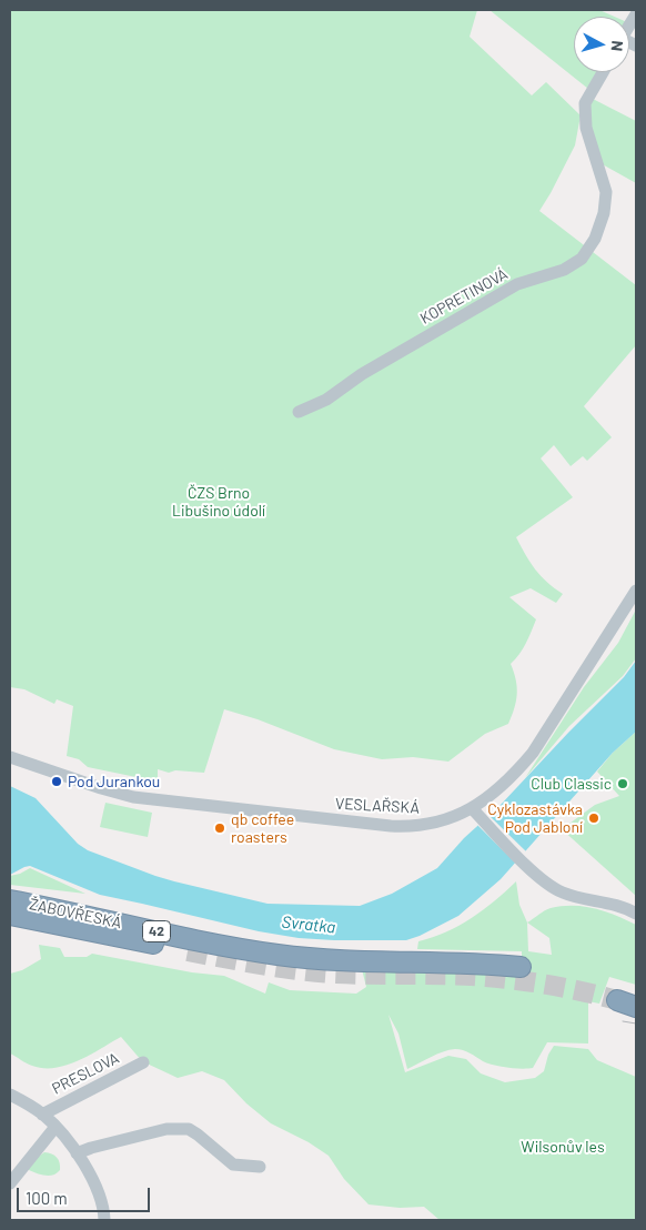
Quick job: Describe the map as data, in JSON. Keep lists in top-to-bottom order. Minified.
{"streets":{"highway":["ŽABOVŘESKÁ","42"],"street":["KOPRETINOVÁ","VESLAŘSKÁ","PRESLOVA"]},"water":["Svratka"],"parks":["ČZS Brno Libušino údolí","Wilsonův les"],"places":["Pod Jurankou","Club Classic","Cyklozastávka Pod Jabloní","qb coffee roasters"],"scale_bar":"100 m","north":"right"}
